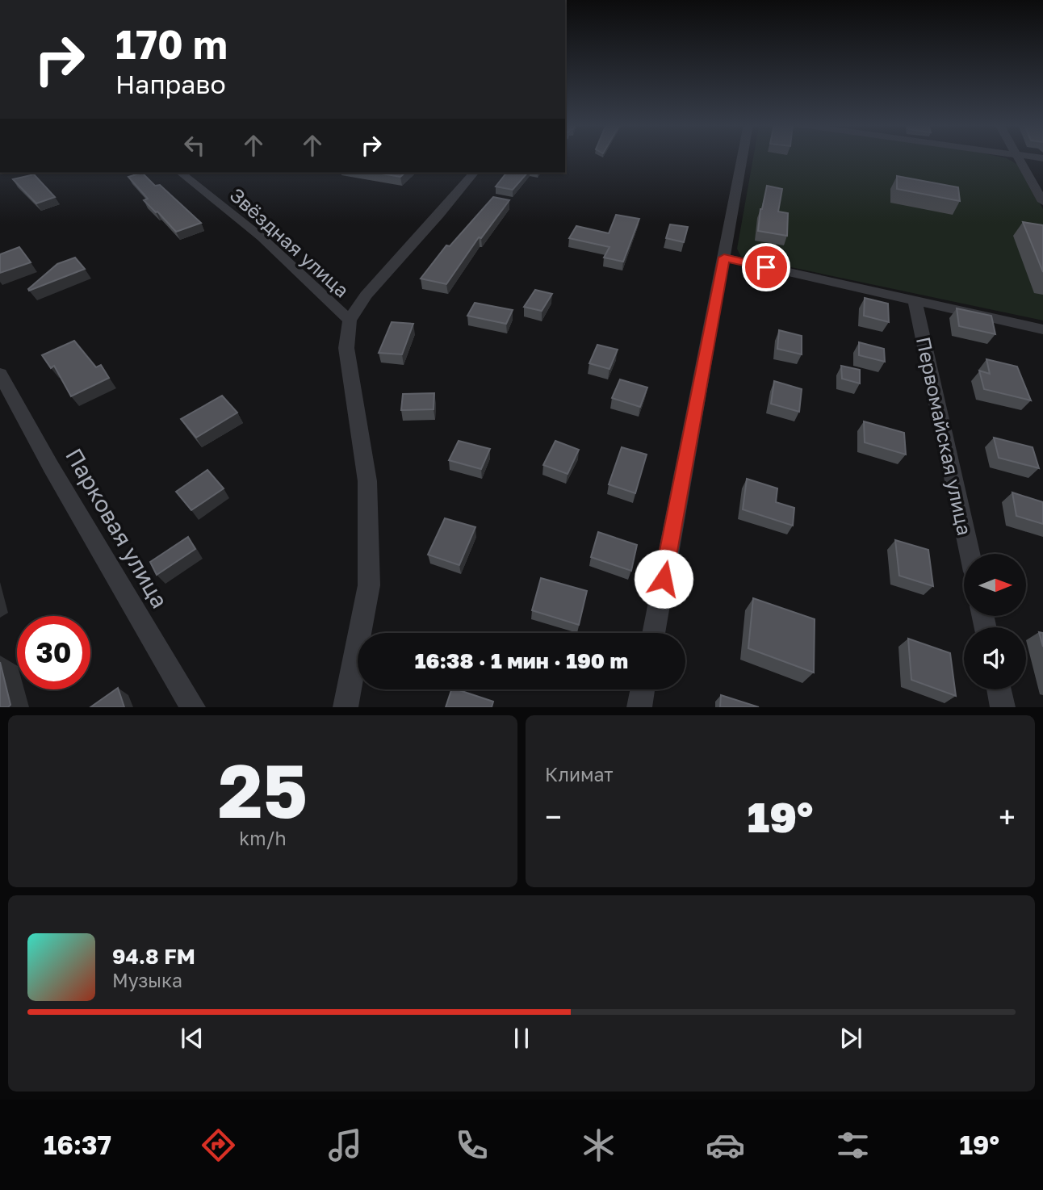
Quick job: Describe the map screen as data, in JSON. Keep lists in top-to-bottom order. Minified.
{"streets":{"street":["Звёздная улица","Первомайская улица","Парковая улица"]},"north":"right","page":{"turn":["170 m","Направо"],"limit":"30","trip":"16:38 · 1 мин · 190 m","tile":[["25","km/h"],"Климат"],"heat":["−","19°","+"],"song":["94.8 FM","Музыка"],"tabs":["16:37","19°"]}}
